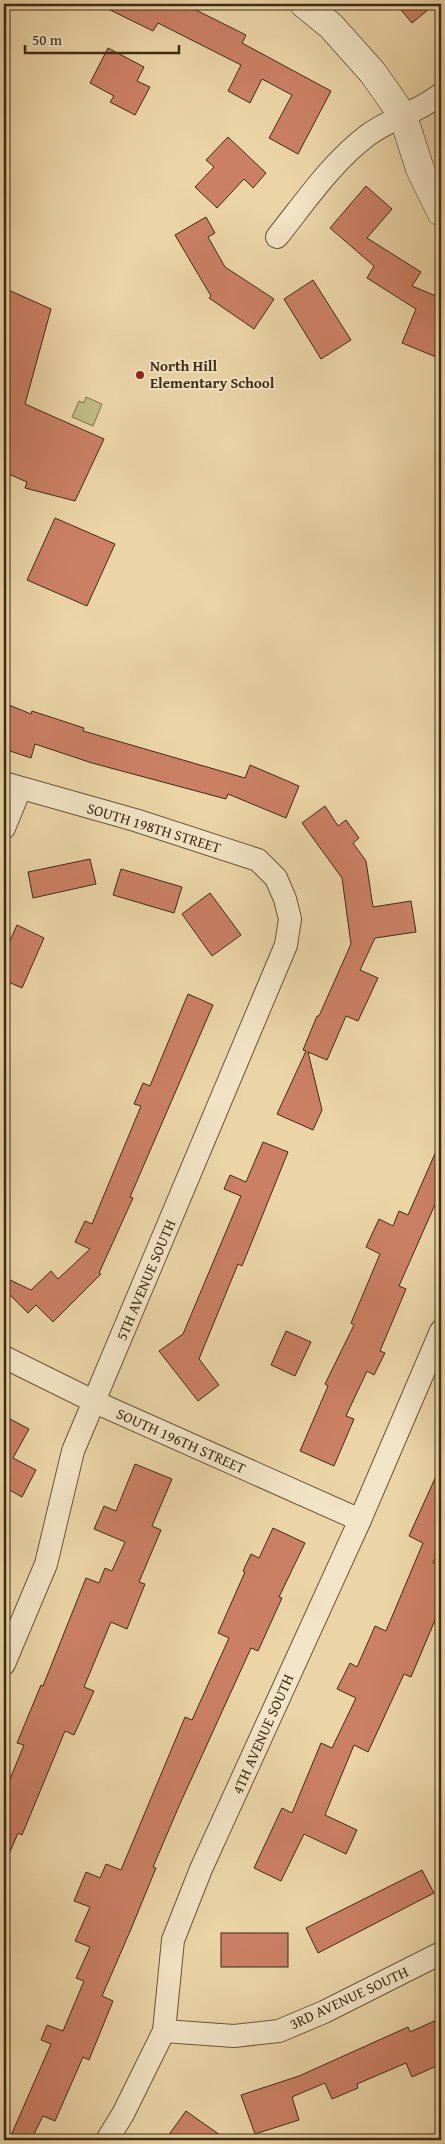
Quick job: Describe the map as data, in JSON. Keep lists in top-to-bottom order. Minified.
{"streets":{"street":["SOUTH 198TH STREET","5TH AVENUE SOUTH","SOUTH 196TH STREET","4TH AVENUE SOUTH","3RD AVENUE SOUTH"]},"crossings":[["SOUTH 198TH STREET","5TH AVENUE SOUTH"],["5TH AVENUE SOUTH","SOUTH 196TH STREET"],["SOUTH 196TH STREET","4TH AVENUE SOUTH"],["4TH AVENUE SOUTH","3RD AVENUE SOUTH"]],"places":["North Hill Elementary School"],"scale_bar":"50 m"}
